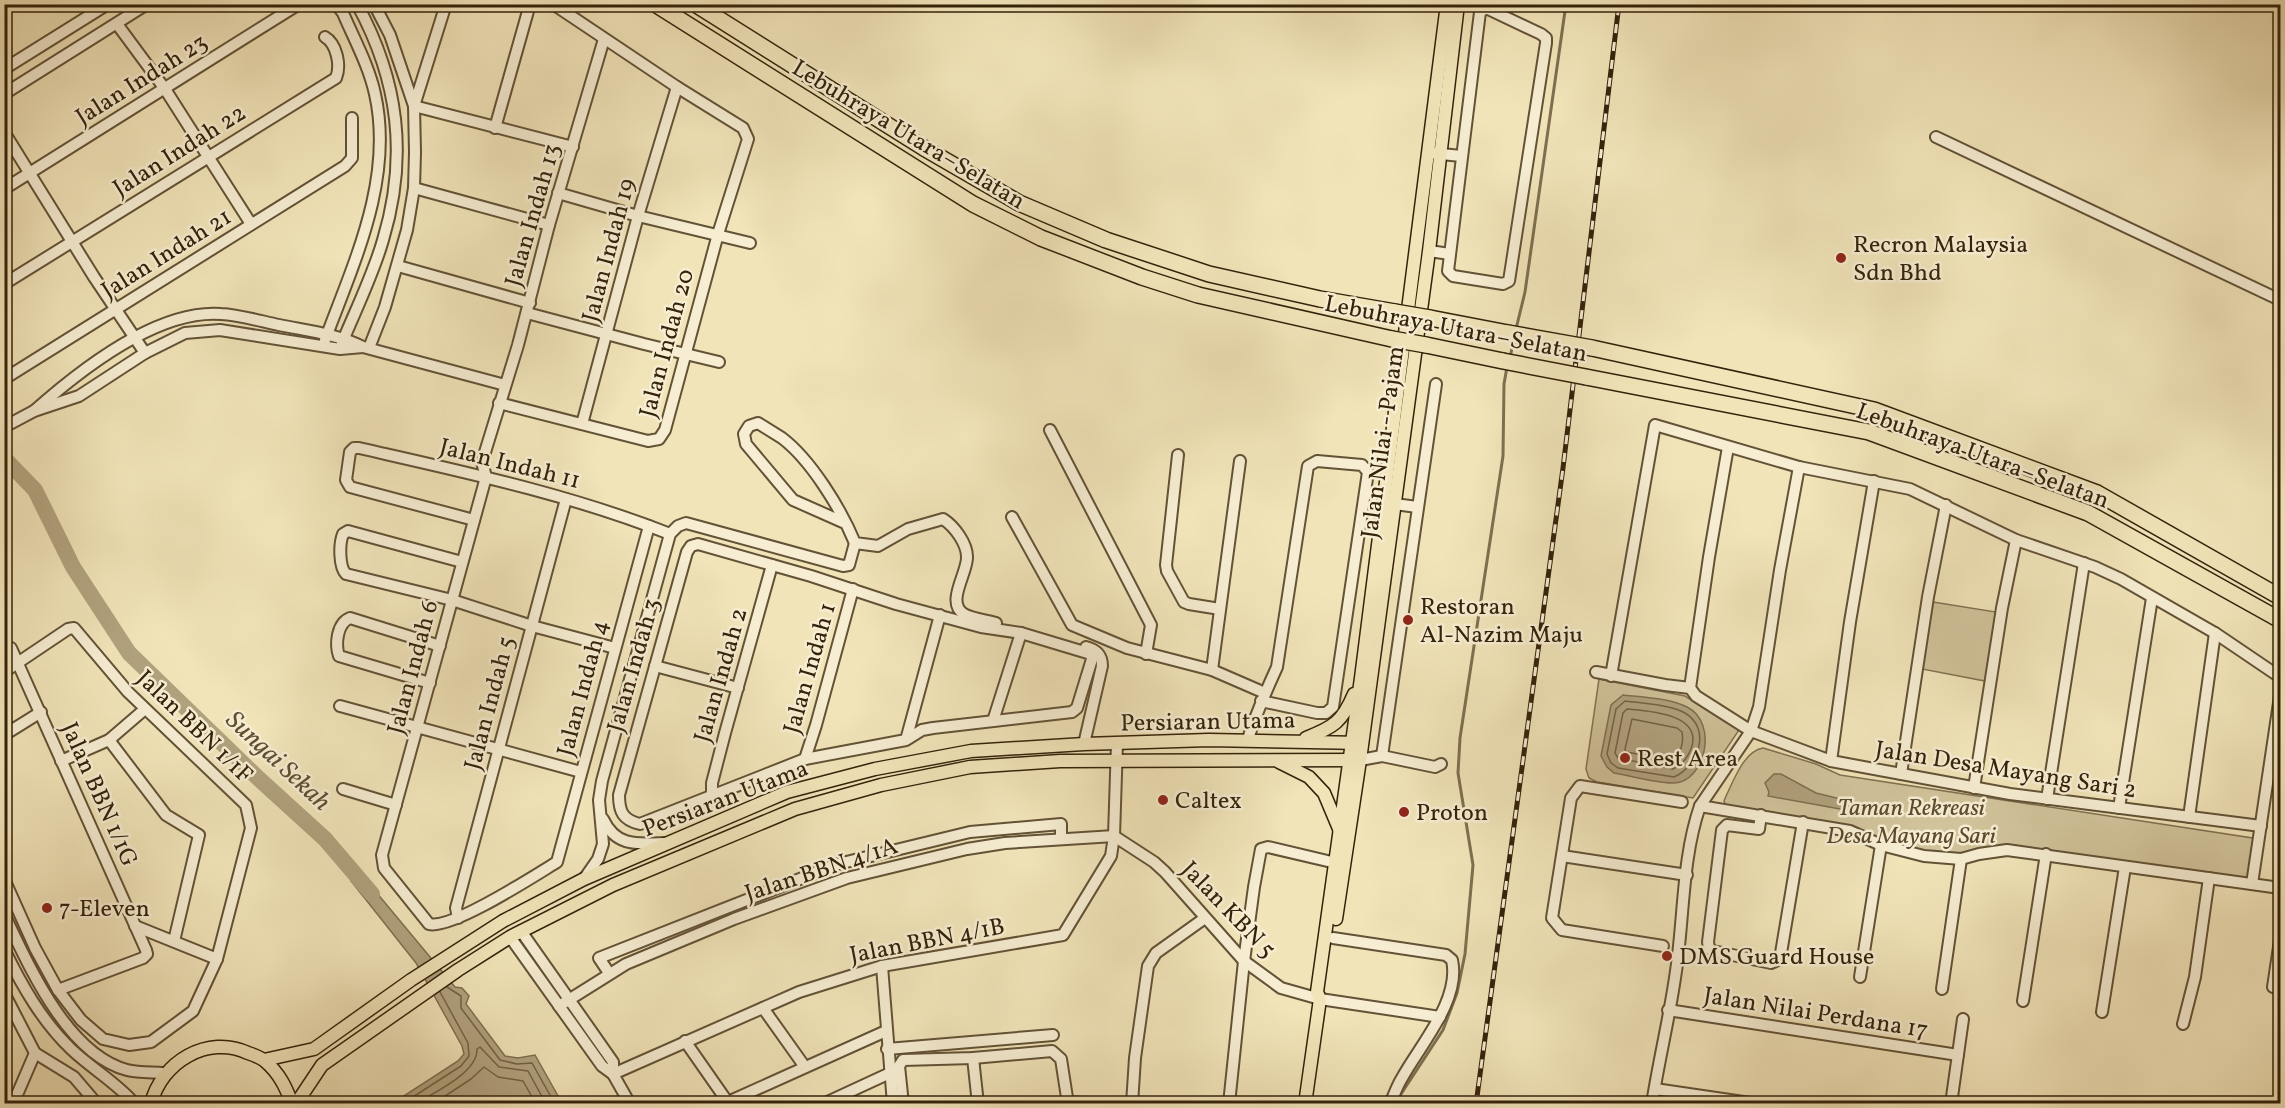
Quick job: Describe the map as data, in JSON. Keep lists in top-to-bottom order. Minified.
{"streets":{"highway":["Lebuhraya Utara–Selatan"],"main road":["Jalan Nilai - Pajam","Persiaran Utama"],"street":["Jalan Indah 23","Jalan Indah 22","Jalan Indah 13","Jalan Indah 19","Jalan Indah 21","Jalan Indah 20","Jalan Indah 11","Jalan Indah 3","Jalan Indah 6","Jalan Indah 1","Jalan Indah 2","Jalan Indah 4","Jalan Indah 5","Jalan BBN 1/1F","Jalan Desa Mayang Sari 2","Jalan BBN 1/1G","Jalan BBN 4/1A","Jalan KBN 5","Jalan BBN 4/1B","Jalan Nilai Perdana 17"]},"crossings":[["Jalan Indah 13","Jalan Indah 20"],["Jalan Indah 13","Jalan Indah 11"],["Jalan Indah 13","Jalan Indah 6"],["Jalan Indah 19","Jalan Indah 20"],["Jalan Nilai - Pajam","Persiaran Utama"],["Jalan Indah 11","Jalan Indah 6"],["Jalan Indah 11","Jalan Indah 4"],["Jalan Indah 11","Jalan Indah 5"],["Jalan Indah 3","Jalan Indah 2"],["Jalan Indah 6","Jalan Indah 4"],["Jalan Indah 6","Jalan Indah 5"],["Jalan Indah 4","Jalan Indah 5"],["Persiaran Utama","Jalan BBN 4/1B"],["Jalan BBN 1/1F","Jalan BBN 1/1G"],["Jalan BBN 4/1A","Jalan KBN 5"],["Jalan BBN 4/1A","Jalan BBN 4/1B"],["Jalan KBN 5","Jalan BBN 4/1B"]],"water":["Sungai Sekah"],"parks":["Taman Rekreasi Desa Mayang Sari"],"places":["Recron Malaysia Sdn Bhd","Restoran Al-Nazim Maju","Rest Area","Caltex","Proton","7-Eleven","DMS Guard House"]}
